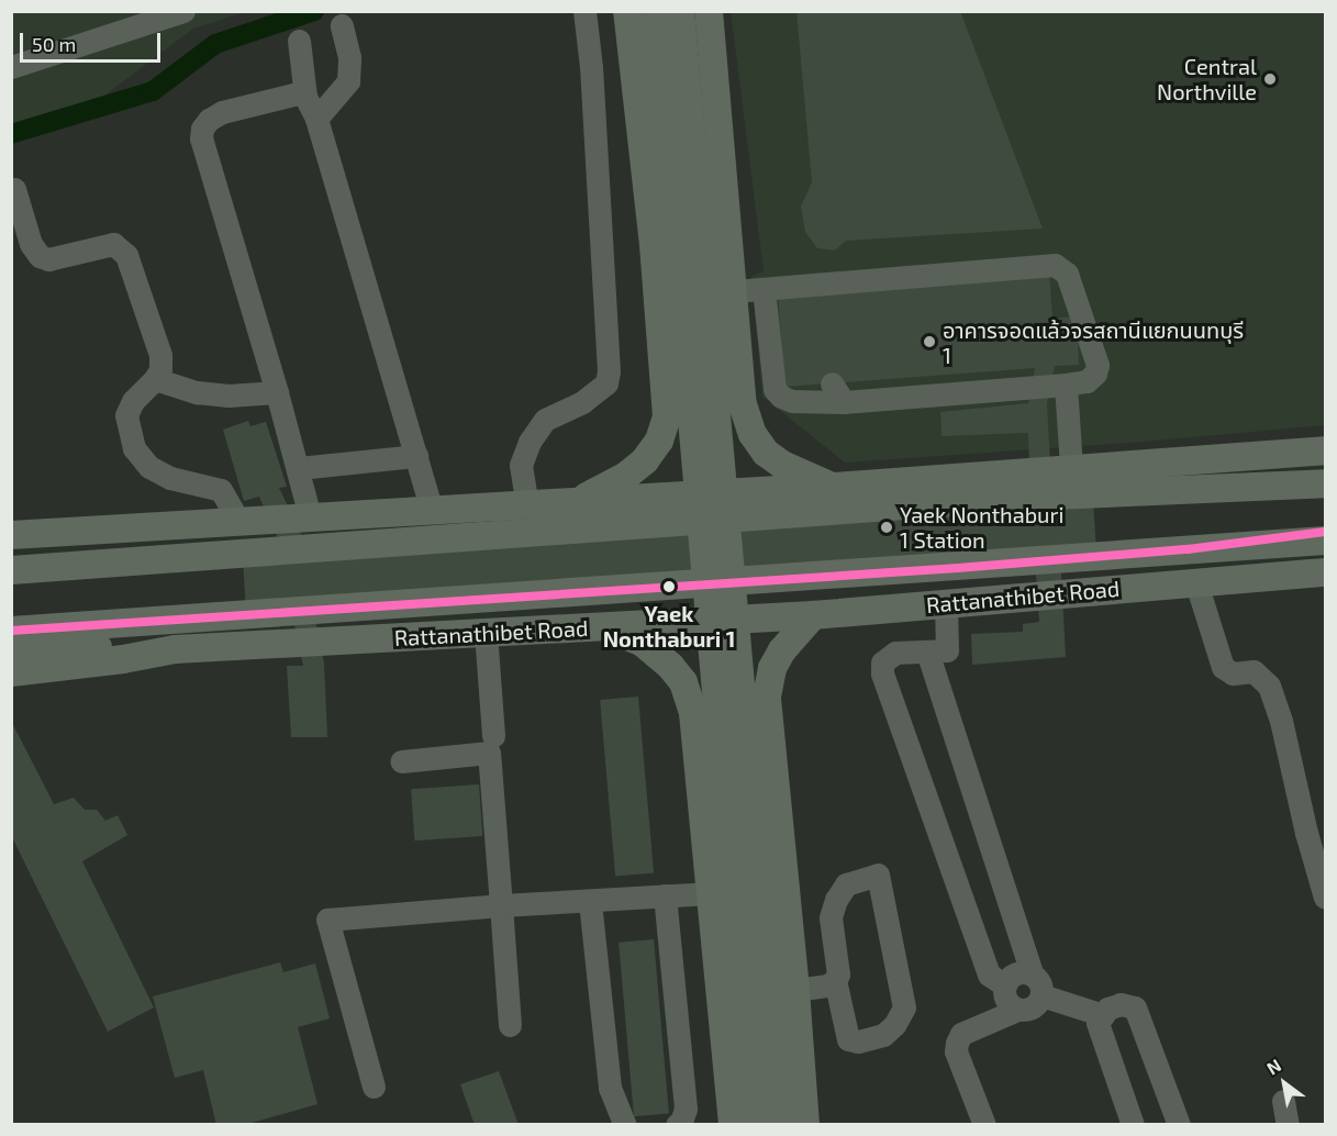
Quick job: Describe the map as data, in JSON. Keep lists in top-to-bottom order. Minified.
{"streets":{"main road":["Rattanathibet Road"]},"places":["Central Northville","อาคารจอดแล้วจรสถานีแยกนนทบุรี 1","Yaek Nonthaburi 1 Station","Yaek Nonthaburi 1"],"scale_bar":"50 m","north":"top left"}
